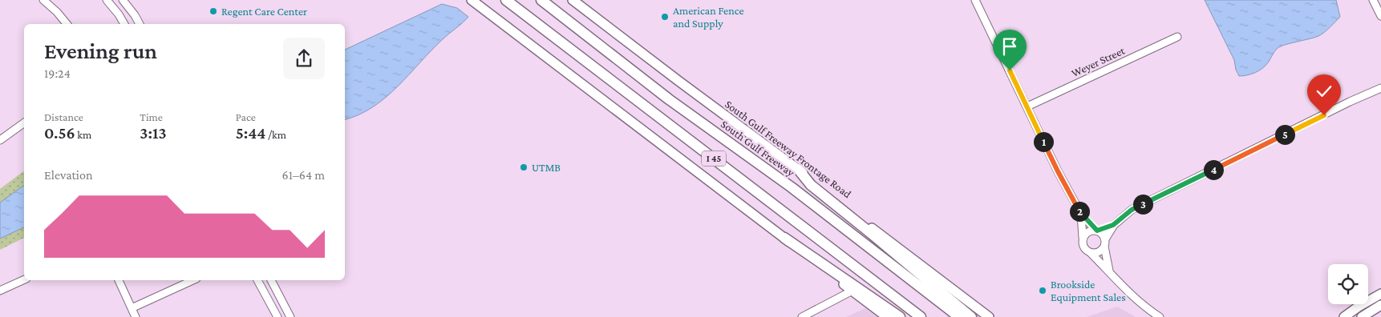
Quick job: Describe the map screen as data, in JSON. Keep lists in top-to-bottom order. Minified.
{"streets":{"highway":["South Gulf Freeway","I 45"],"main road":["South Gulf Freeway Frontage Road"],"street":["Weyer Street"]},"places":["Regent Care Center","American Fence and Supply","UTMB","Brookside Equipment Sales"],"page":{"heading":["Evening run","19:24"],"stats":[["Distance","0.56 km"],["Time","3:13"],["Pace","5:44 /km"]],"pins":["5","1","4","3","2"],"chart":["Elevation","61–64 m"]}}
